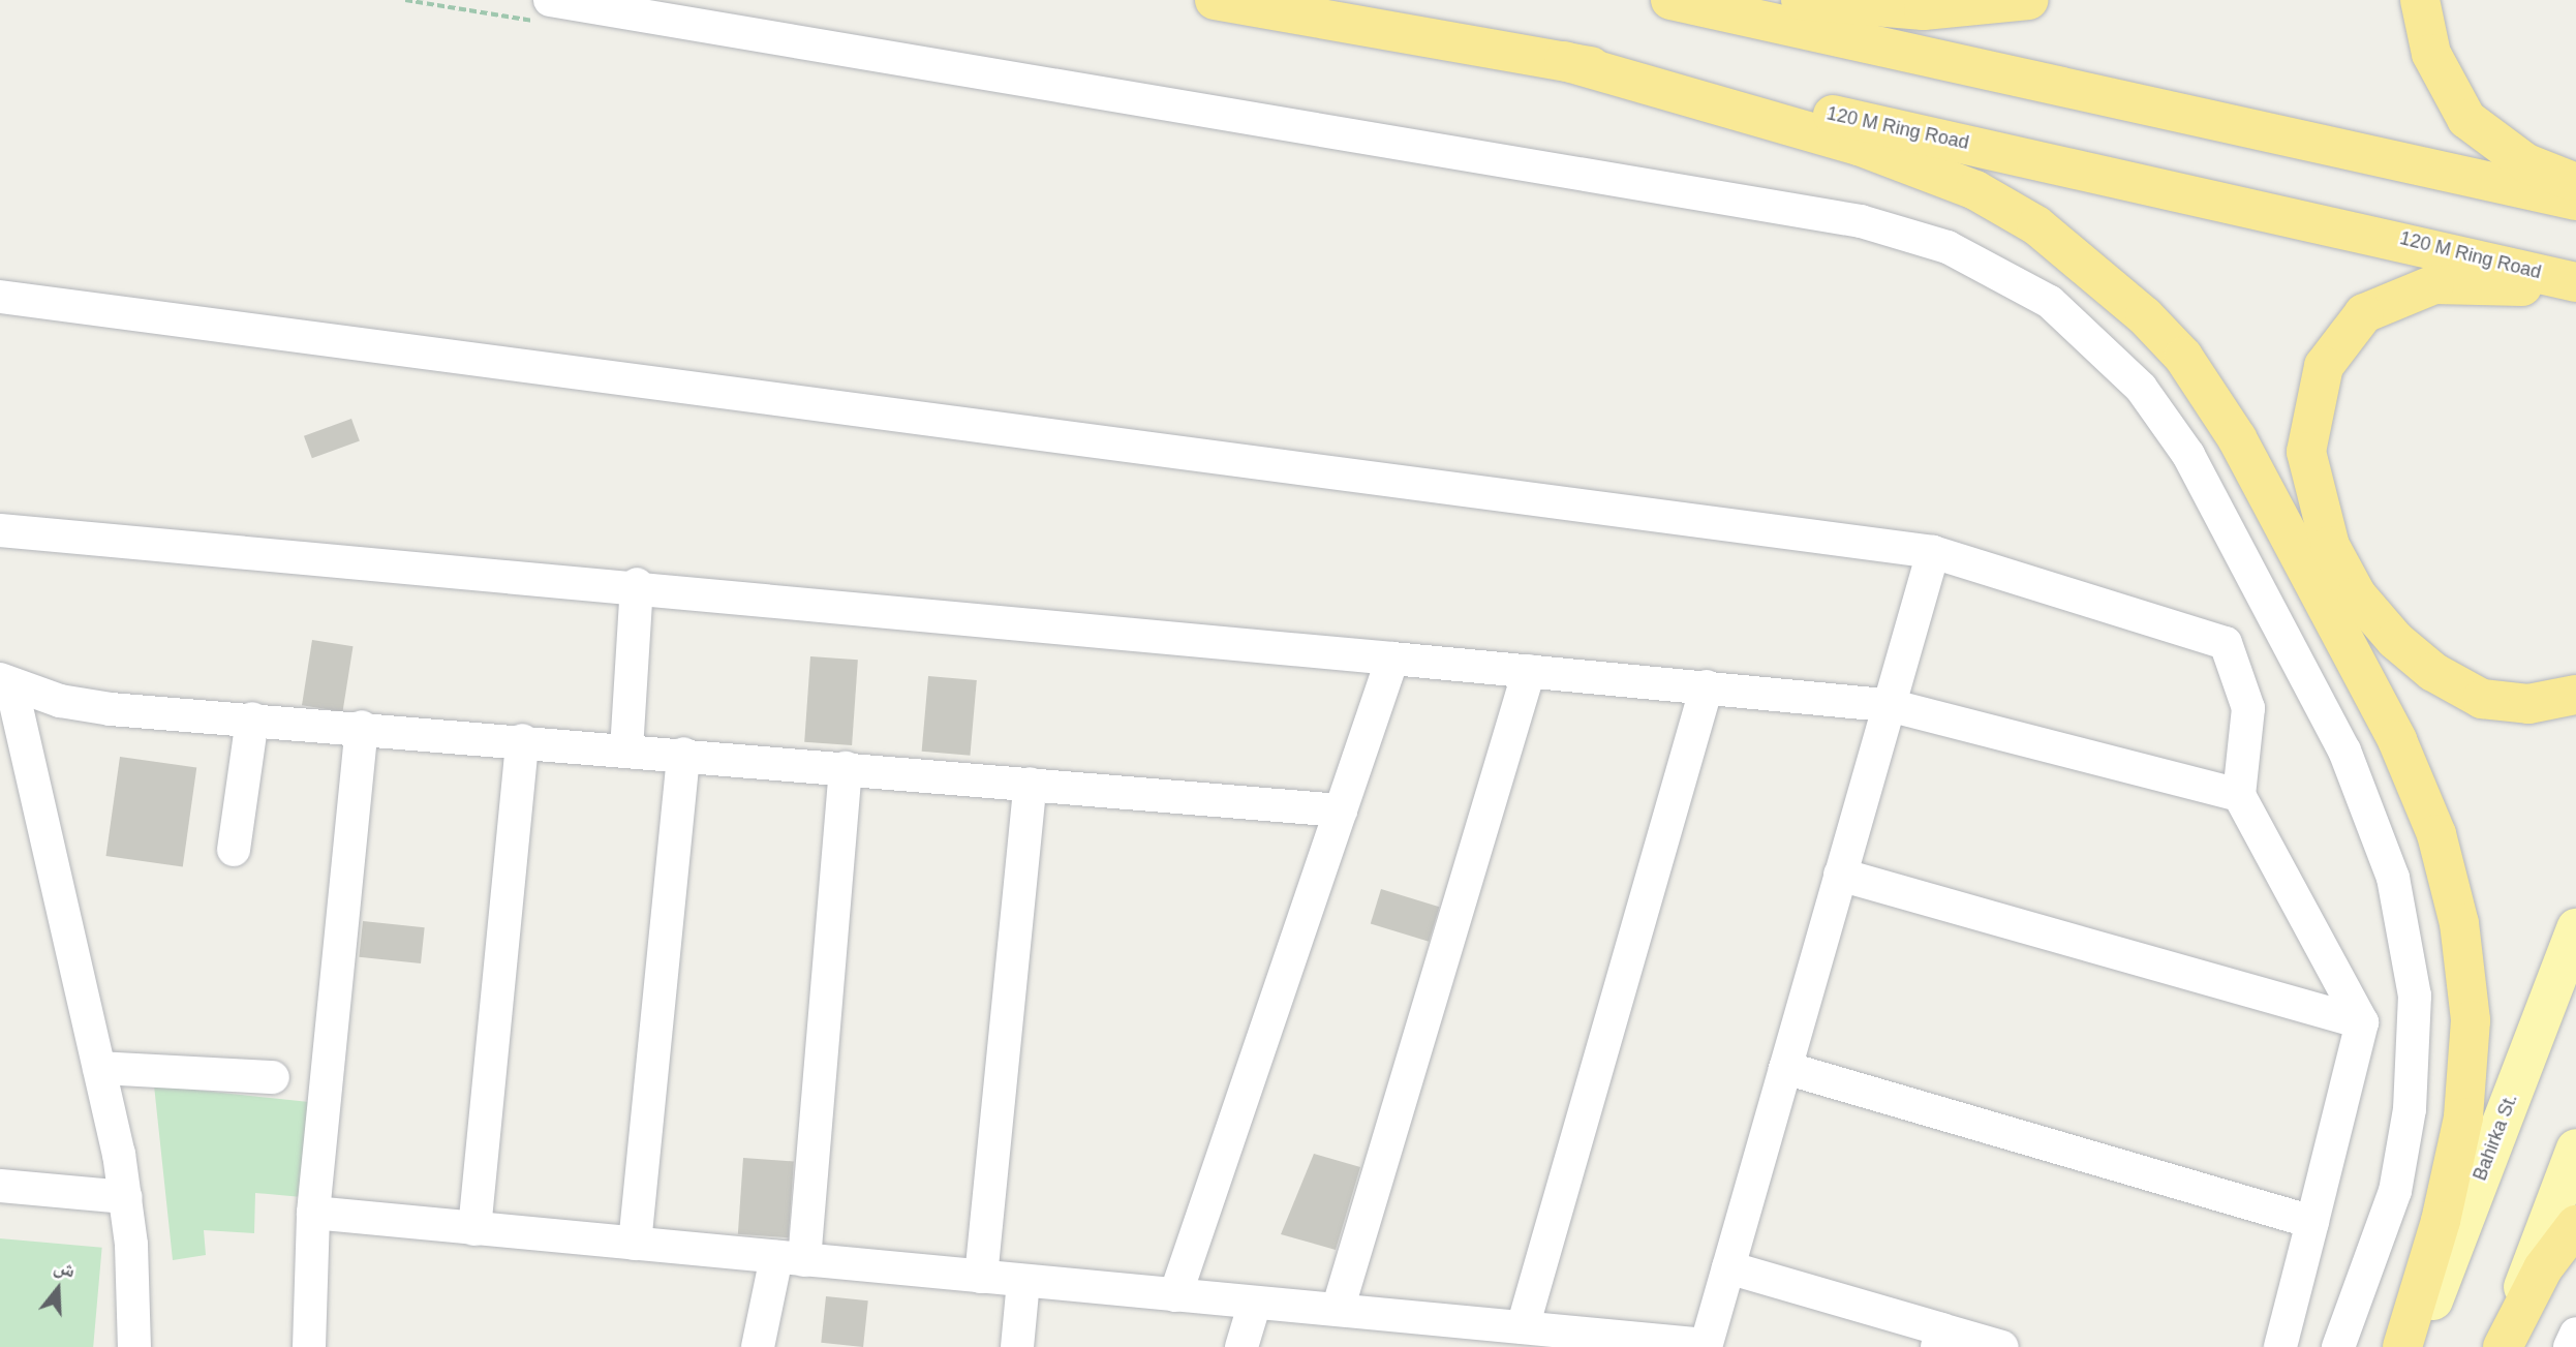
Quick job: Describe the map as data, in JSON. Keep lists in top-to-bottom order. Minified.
{"streets":{"highway":["120 M Ring Road"],"main road":["Bahirka St."]},"north":"top"}
